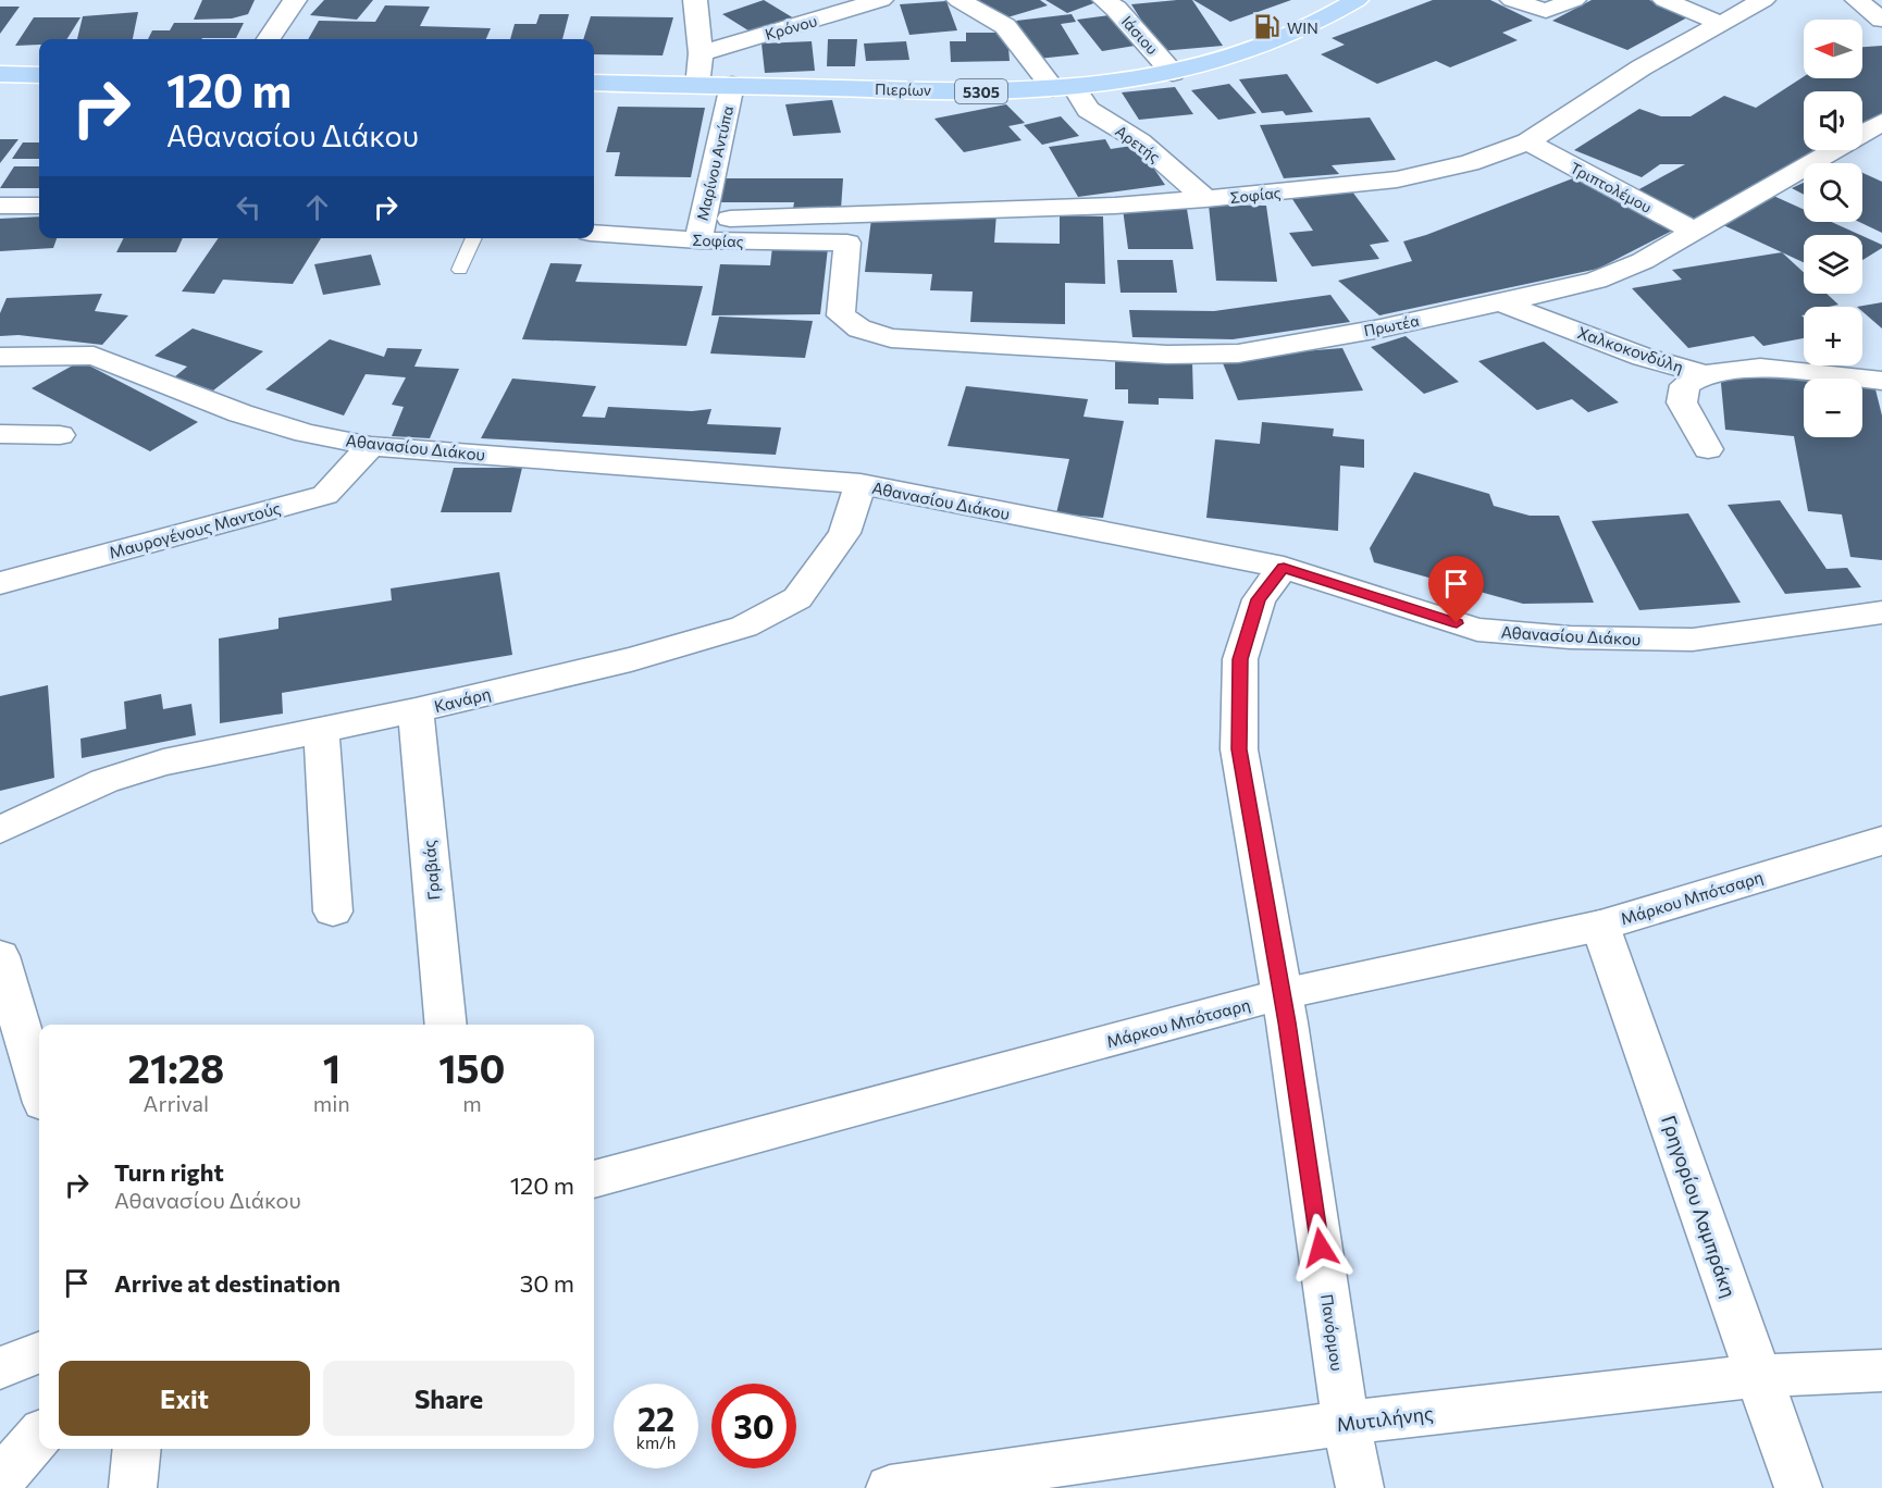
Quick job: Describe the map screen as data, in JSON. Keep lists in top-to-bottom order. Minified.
{"streets":{"main road":["Πιερίων","5305"],"street":["Κρόνου","Ιάσιου","Αρετής","Μαρίνου Αντύπα","Τριπτολέμου","Σοφίας","Πρωτέα","Χαλκοκονδύλη","Αθανασίου Διάκου","Μαυρογένους Μαντούς","Κανάρη","Γραβιάς","Μάρκου Μπότσαρη","Γρηγορίου Λαμπράκη","Πανόρμου","Mυτιλήνης"]},"crossings":[["Ιάσιου","Πιερίων"],["Πιερίων","Αρετής"],["Πιερίων","Μαρίνου Αντύπα"],["Αρετής","Σοφίας"],["Μαρίνου Αντύπα","Σοφίας"],["Τριπτολέμου","Σοφίας"],["Τριπτολέμου","Πρωτέα"],["Σοφίας","Πρωτέα"],["Πρωτέα","Χαλκοκονδύλη"],["Αθανασίου Διάκου","Μαυρογένους Μαντούς"],["Αθανασίου Διάκου","Κανάρη"],["Αθανασίου Διάκου","Πανόρμου"],["Κανάρη","Γραβιάς"],["Μάρκου Μπότσαρη","Γρηγορίου Λαμπράκη"],["Μάρκου Μπότσαρη","Πανόρμου"],["Γρηγορίου Λαμπράκη","Mυτιλήνης"],["Πανόρμου","Mυτιλήνης"]],"places":{"fuel station":["WIN"]},"north":"left","page":{"map_buttons":["+","−"],"turn":["120 m","Αθανασίου Διάκου"],"eta":["21:28","Arrival","1","min","150","m"],"list":[{"name":"Turn right","note":"Αθανασίου Διάκου","value":"120 m"},{"name":"Arrive at destination","value":"30 m"}],"buttons":["Exit","Share"],"speed":"22 km/h","limit":"30"}}
